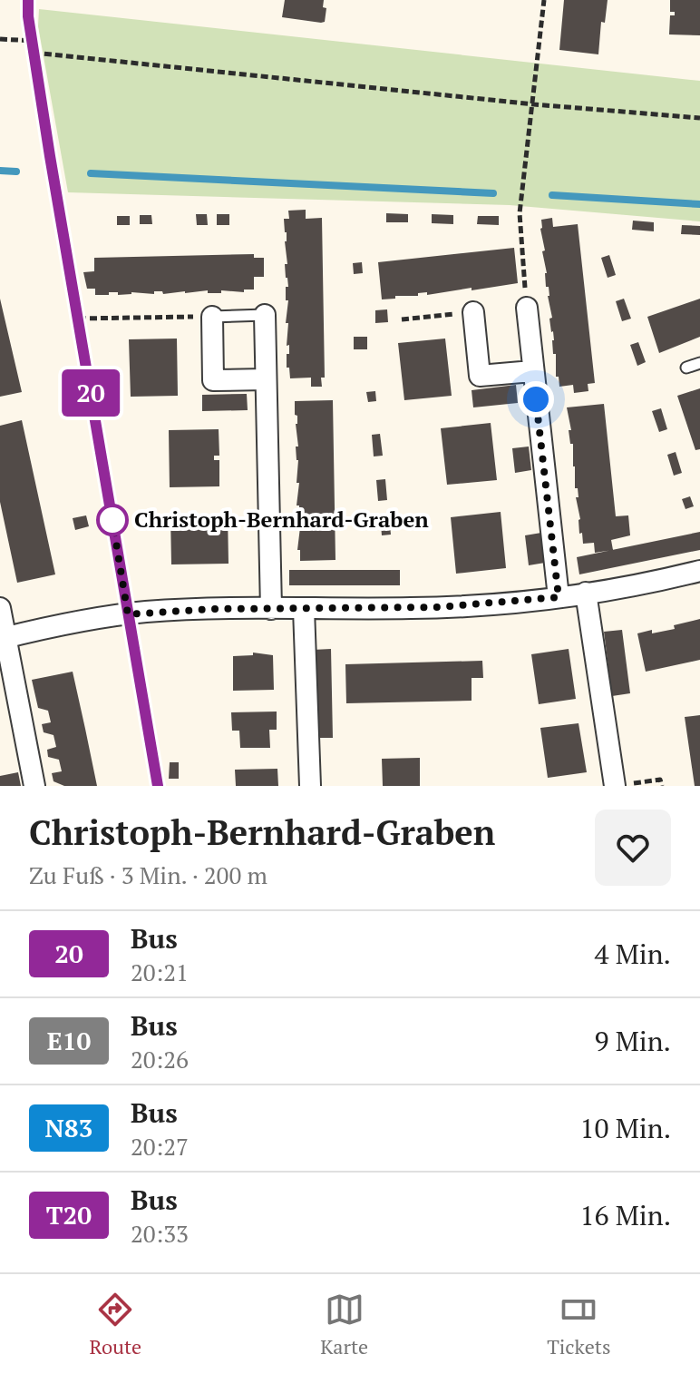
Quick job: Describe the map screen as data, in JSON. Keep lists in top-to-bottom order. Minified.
{"places":["Christoph-Bernhard-Graben"],"lines":["bus line 20"],"page":{"on_map":"20","heading":["Christoph-Bernhard-Graben","Zu Fuß · 3 Min. · 200 m"],"list":[{"mark":"20","name":"Bus","note":"20:21","value":"4 Min."},{"mark":"E10","name":"Bus","note":"20:26","value":"9 Min."},{"mark":"N83","name":"Bus","note":"20:27","value":"10 Min."},{"mark":"T20","name":"Bus","note":"20:33","value":"16 Min."}],"tabs":["Route","Karte","Tickets"]}}
